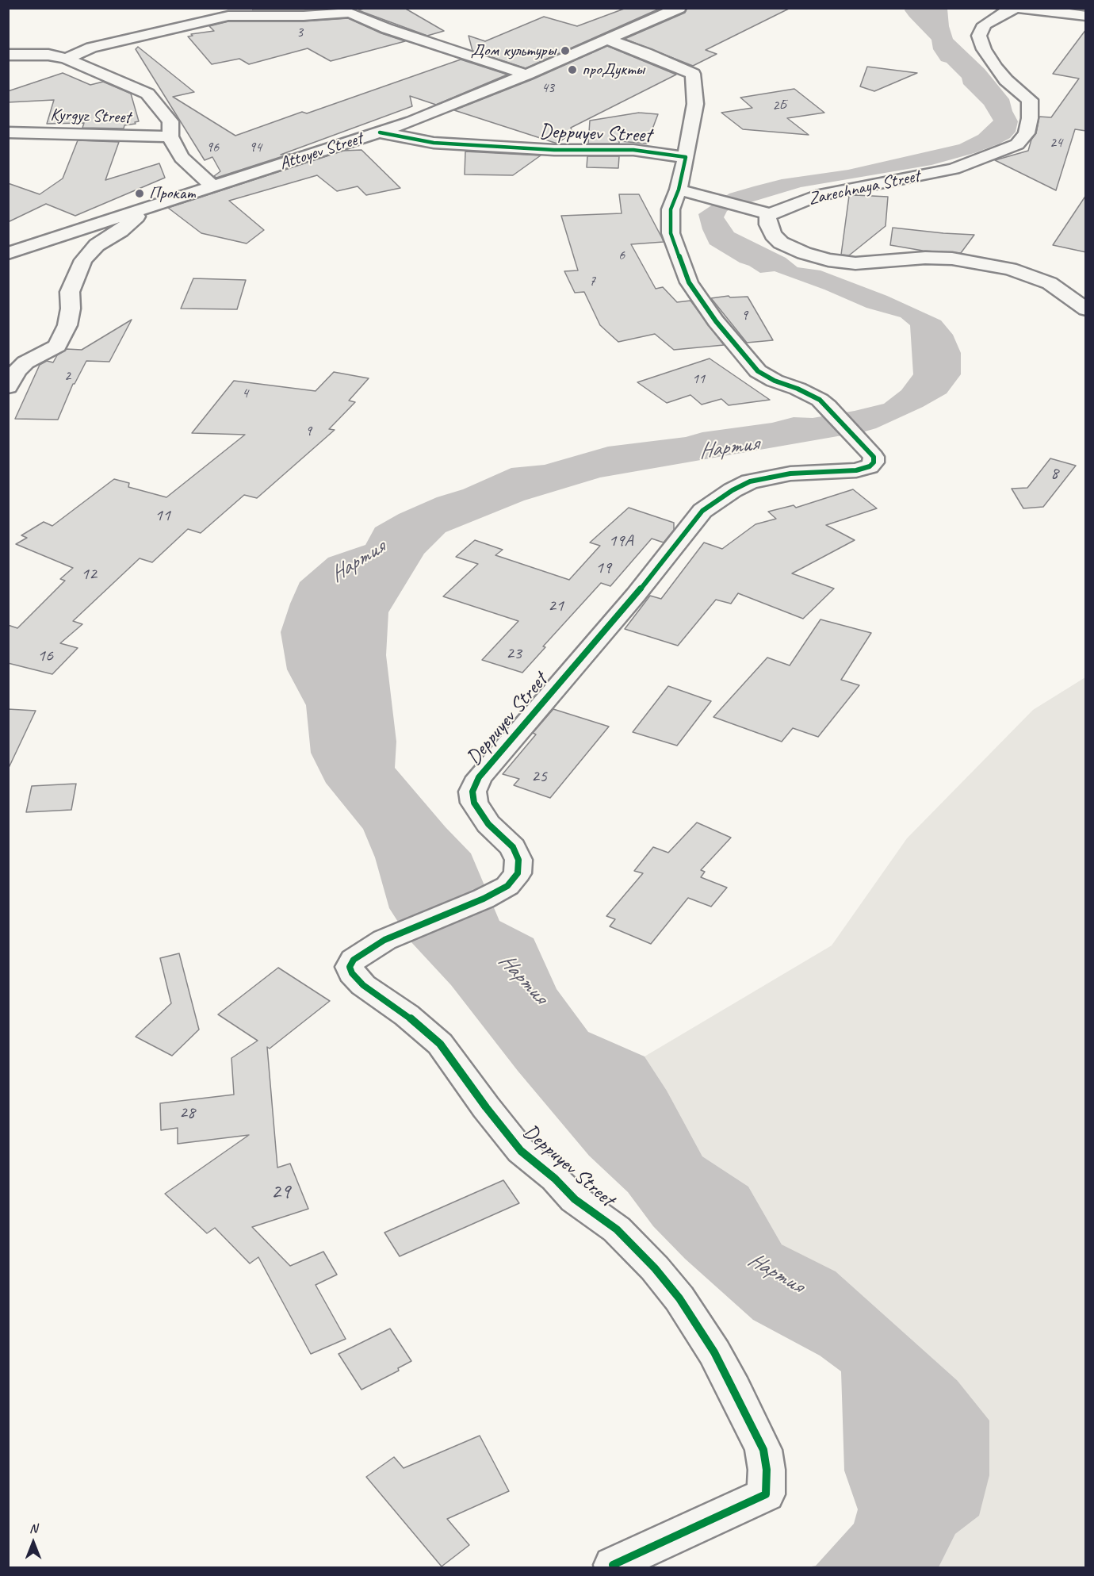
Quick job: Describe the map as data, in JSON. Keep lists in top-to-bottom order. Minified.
{"streets":{"street":["Kyrgyz Street","Deppuyev Street","Attoyev Street","Zarechnaya Street"]},"crossings":[["Deppuyev Street","Attoyev Street"]],"water":["Нартия"],"places":["Дом культуры","проДукты","Прокат"],"house_numbers":["3","43","2Б","24","96","94","6","7","9","2","11","4","9","8","11","19А","19","12","21","23","16","25","28","29"],"north":"top"}
